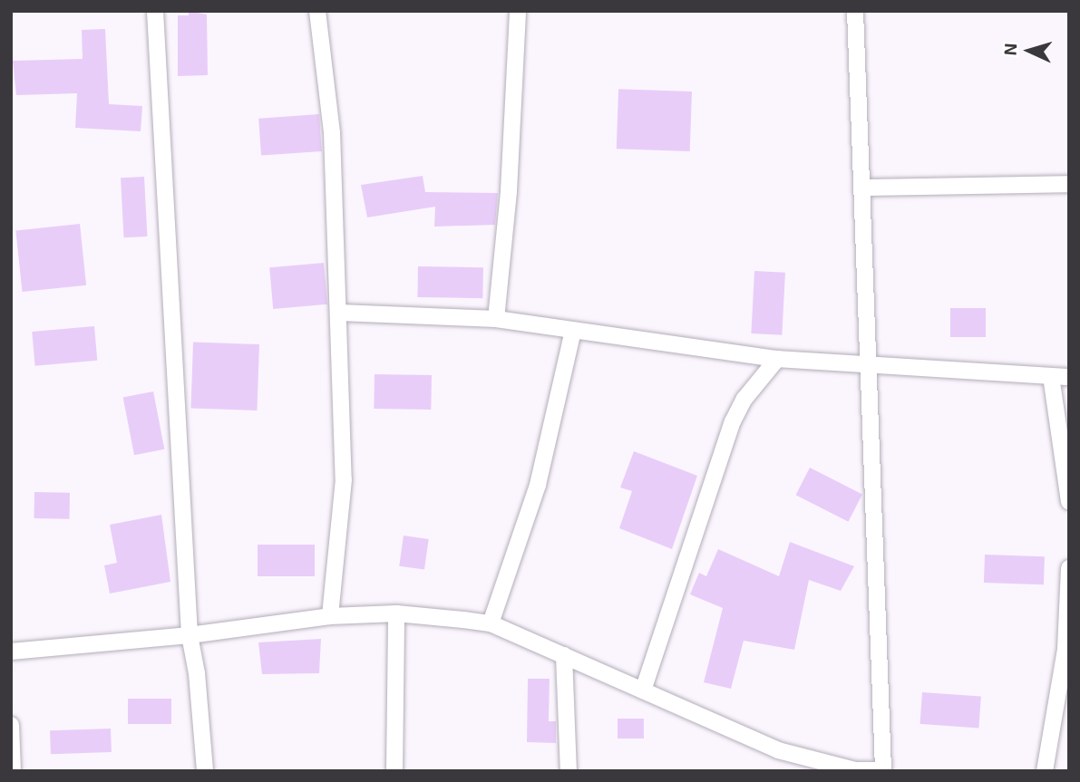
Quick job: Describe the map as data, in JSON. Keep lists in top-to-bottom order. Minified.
{"north":"left"}
